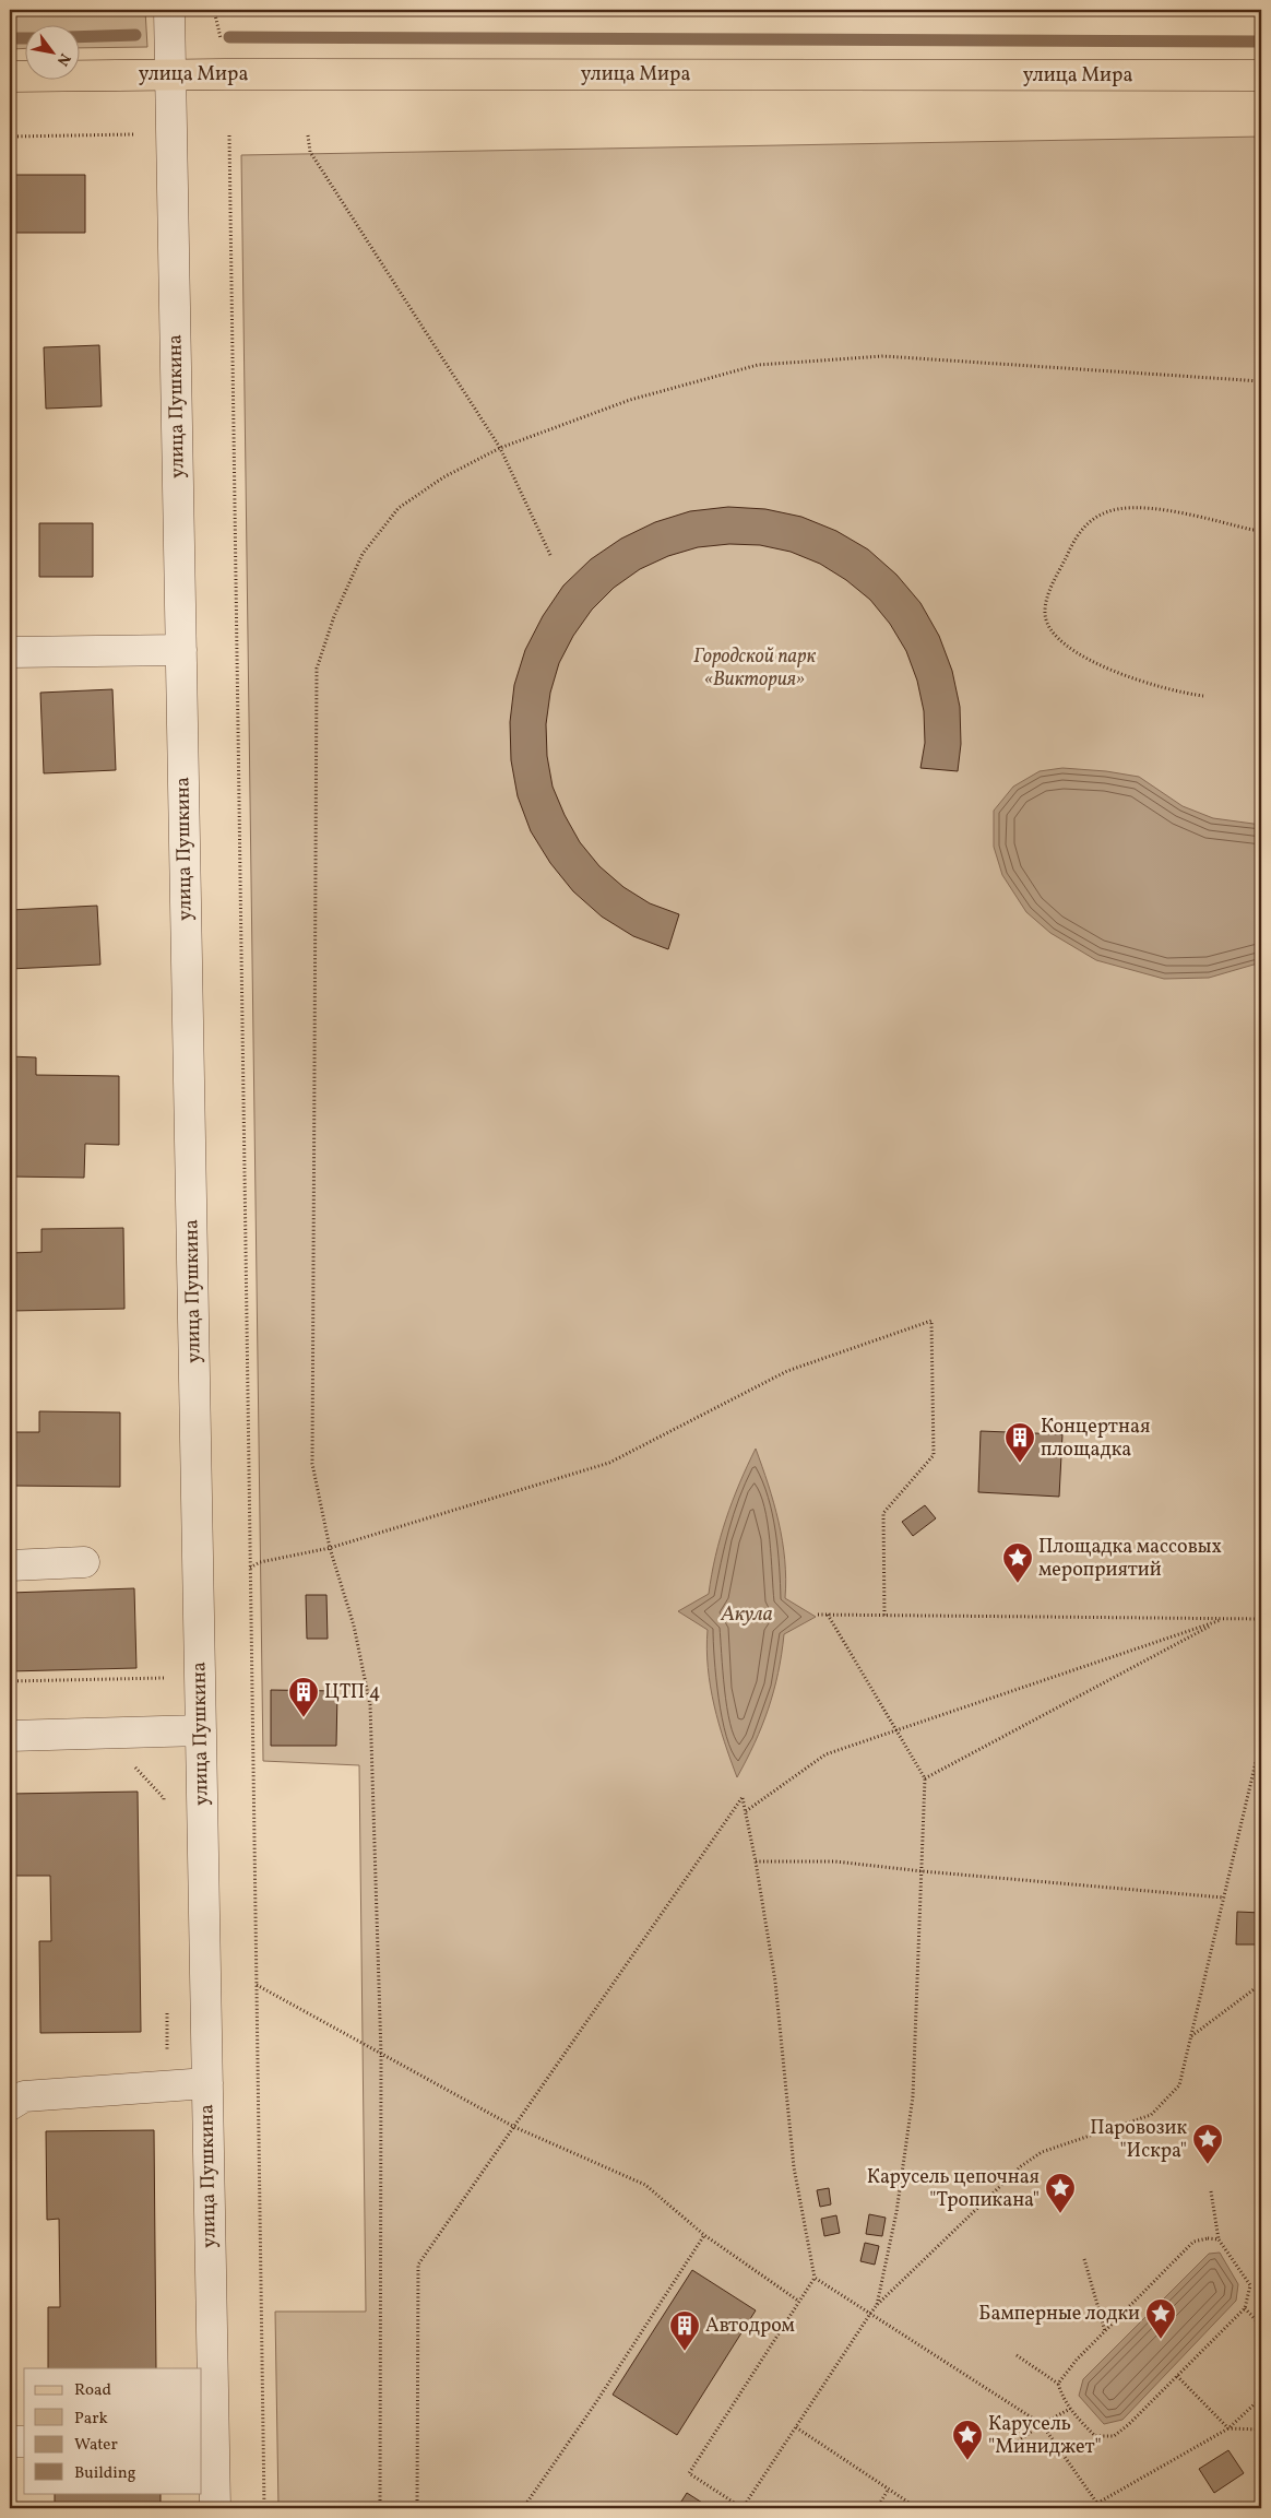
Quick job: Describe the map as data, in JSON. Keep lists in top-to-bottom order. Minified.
{"streets":{"main road":["улица Мира"],"street":["улица Пушкина"]},"crossings":[["улица Мира","улица Пушкина"]],"water":["Акула"],"parks":["Городской парк «Виктория»"],"places":{"building":["Концертная площадка","ЦТП 4","Автодром"],"place":["Площадка массовых мероприятий","Паровозик \"Искра\"","Карусель цепочная \"Тропикана\"","Бамперные лодки","Карусель \"Миниджет\""]},"legend":["Road","Park","Water","Building"],"north":"bottom right"}
